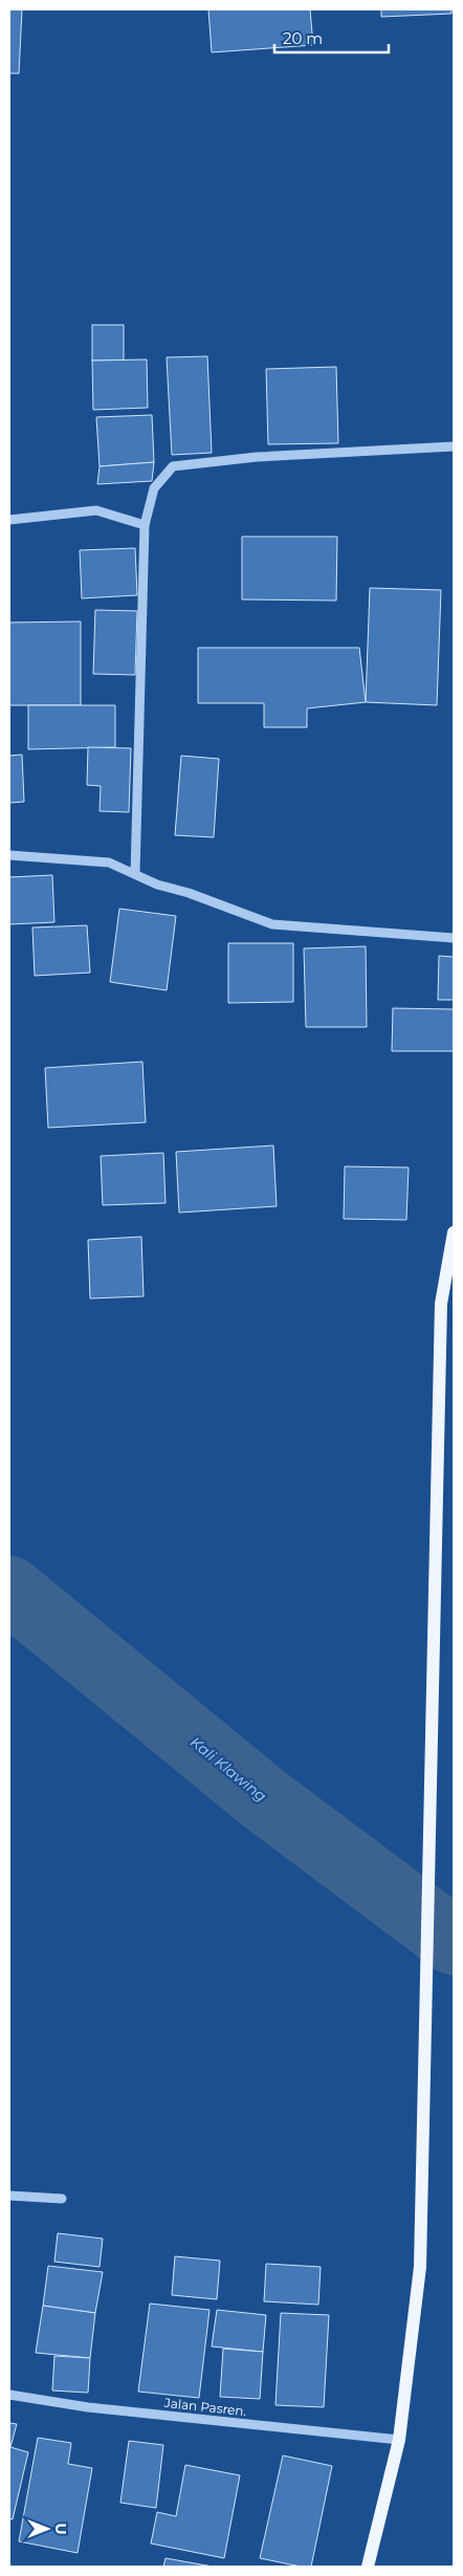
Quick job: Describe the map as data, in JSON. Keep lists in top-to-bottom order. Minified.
{"streets":{"street":["Jalan Pasren."]},"water":["Kali Klawing"],"scale_bar":"20 m","north":"right"}
